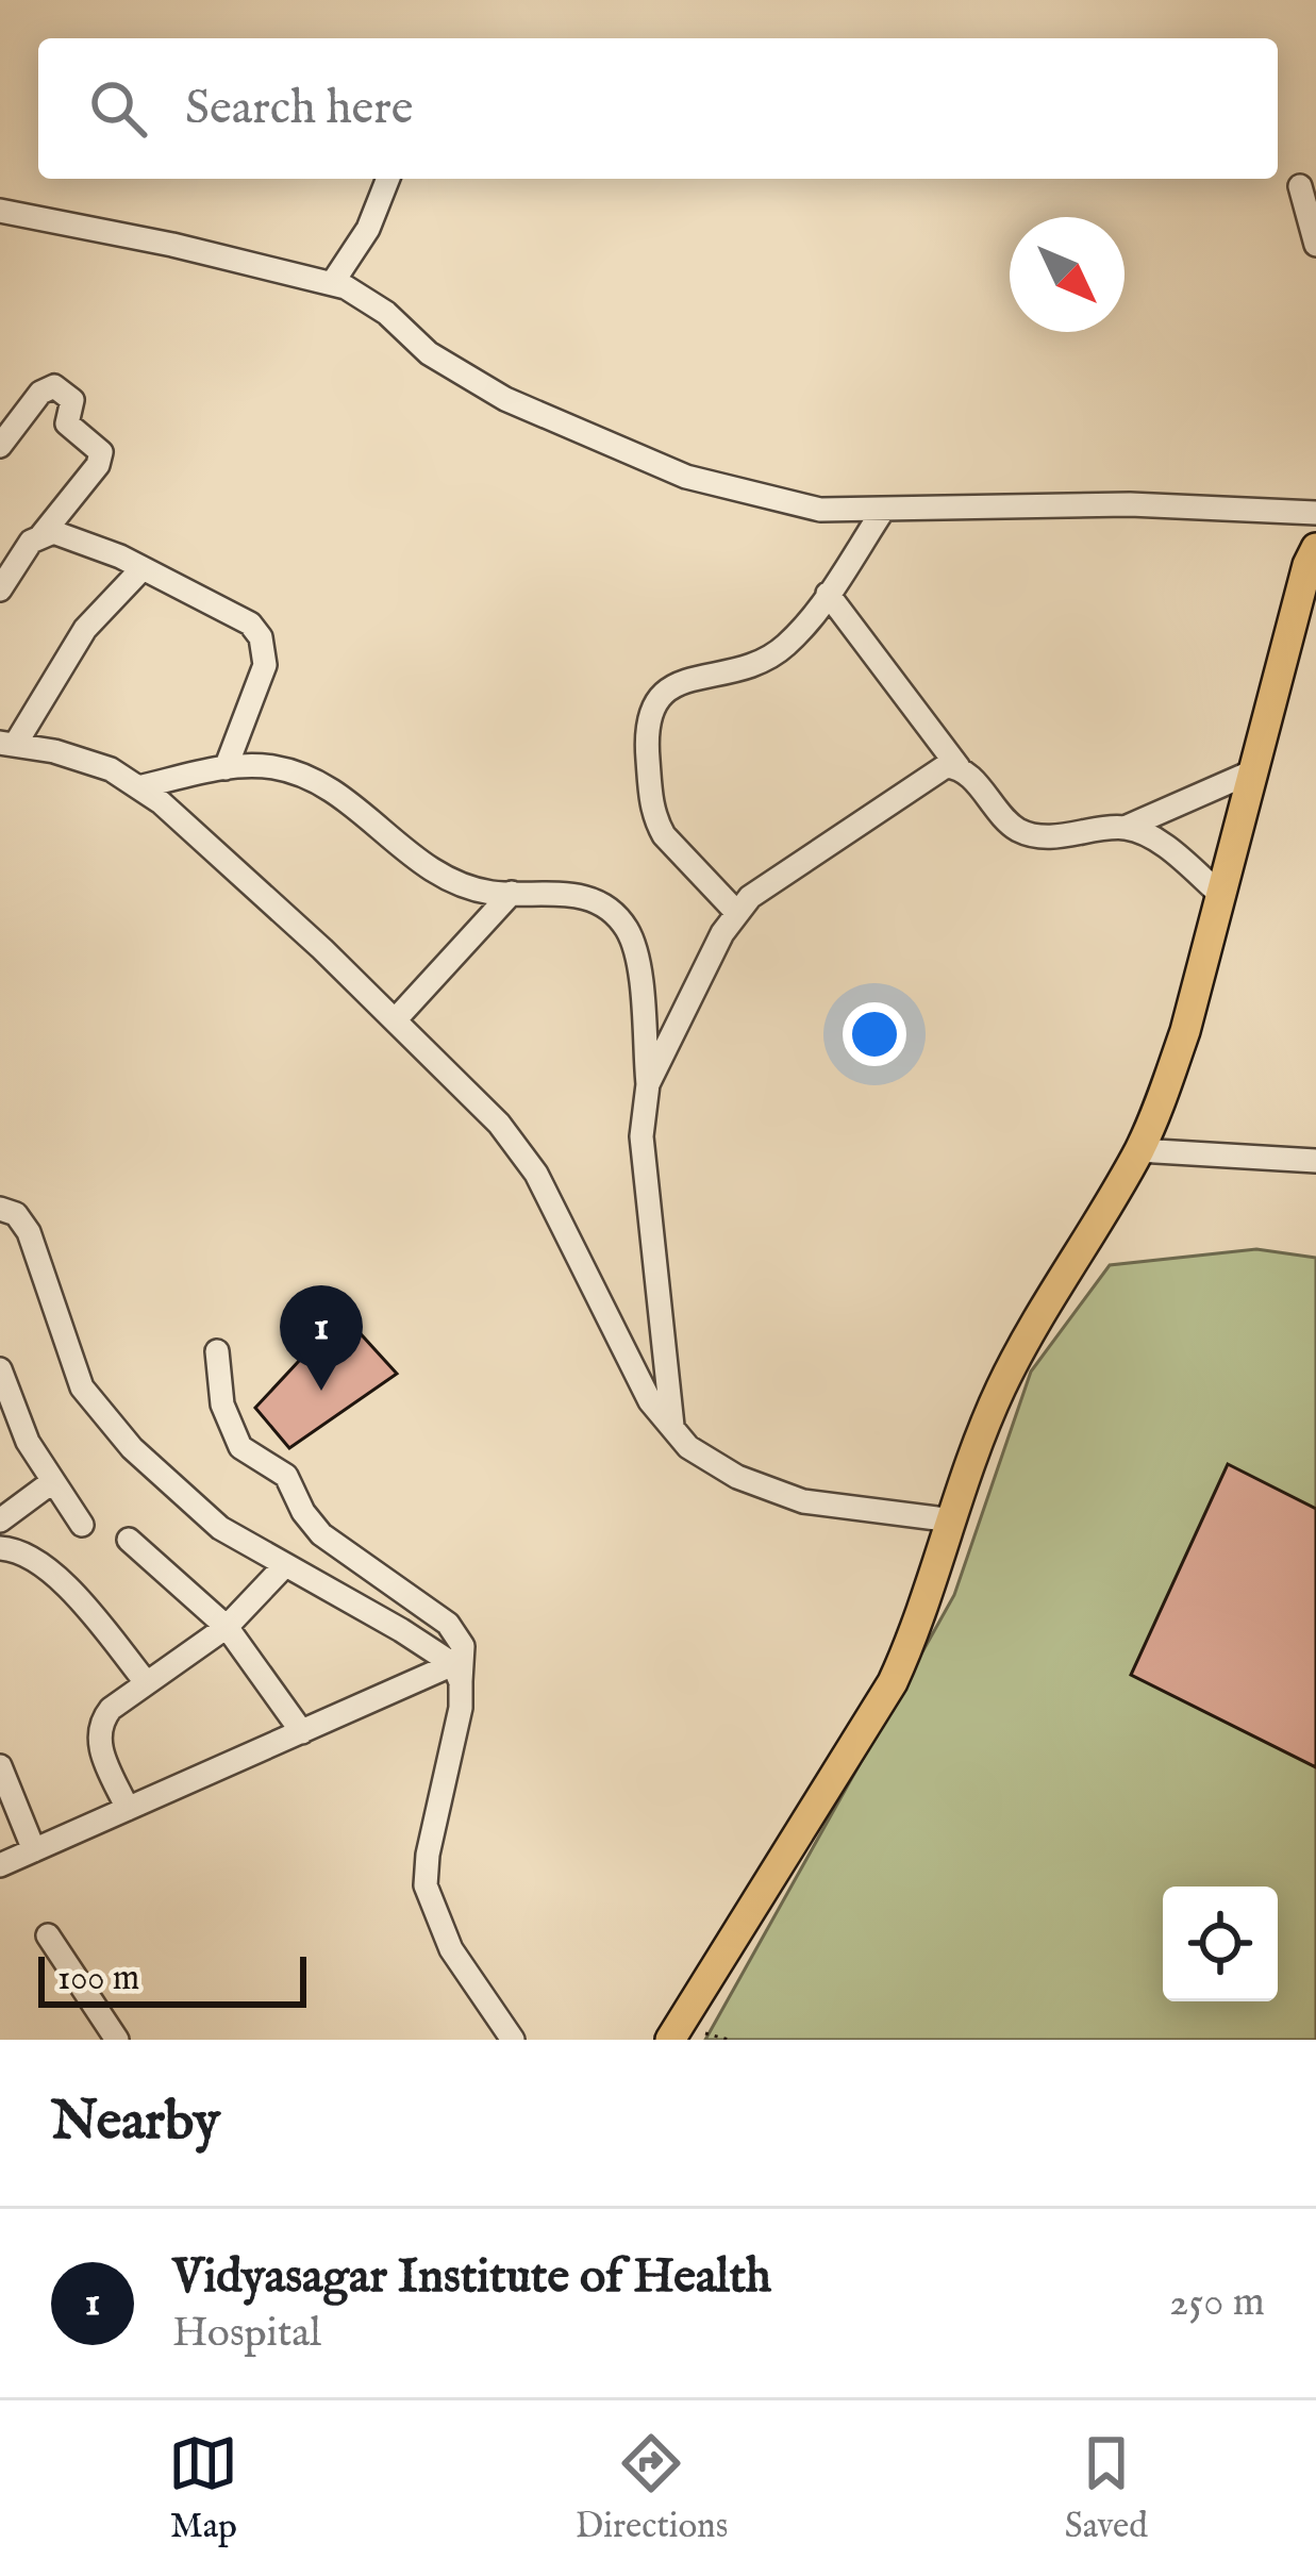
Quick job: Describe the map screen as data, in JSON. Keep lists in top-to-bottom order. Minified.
{"scale_bar":"100 m","north":"bottom right","page":{"search":"Search here","pins":"1","scale":"100 m","heading":"Nearby","list":[{"mark":"1","name":"Vidyasagar Institute of Health","note":"Hospital","value":"250 m"}],"nav":["Map","Directions","Saved"]}}
